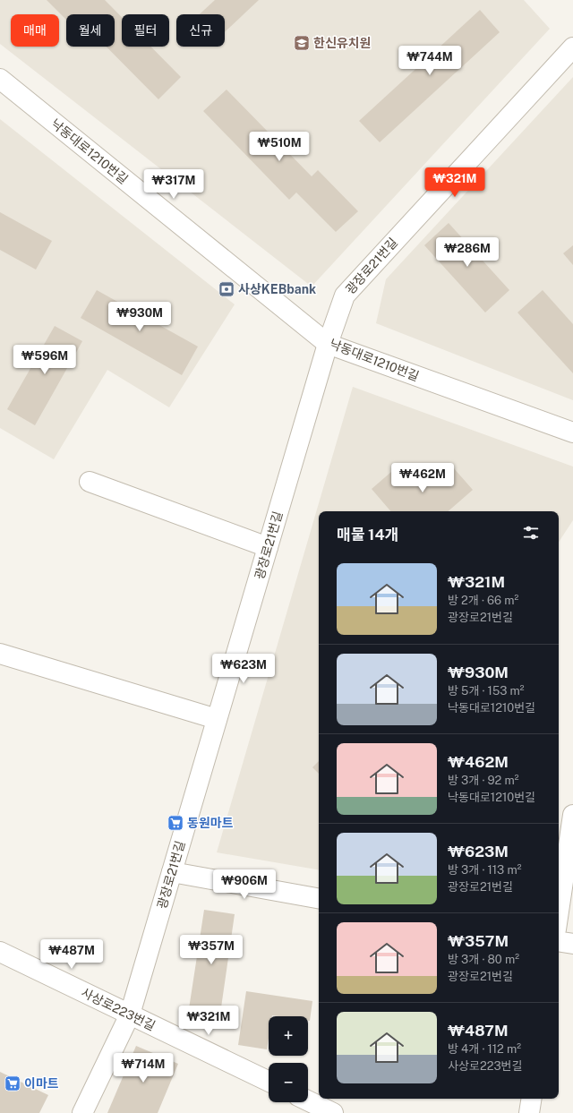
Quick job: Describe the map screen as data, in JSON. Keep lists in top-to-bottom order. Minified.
{"streets":{"street":["낙동대로1210번길","광장로21번길","사상로223번길"]},"crossings":[["낙동대로1210번길","광장로21번길"],["광장로21번길","사상로223번길"]],"places":{"school or university":["한신유치원"],"bank":["사상KEBbank"],"supermarket":["동원마트","이마트"]},"page":{"chip":["매매","월세","필터","신규"],"price":["₩744M","₩510M","₩321M","₩317M","₩286M","₩930M","₩596M","₩462M","₩623M","₩906M","₩357M","₩487M","₩321M","₩714M"],"heading":"매물 14개","list":[{"name":"₩321M","note":"방 2개 · 66 m² · 광장로21번길"},{"name":"₩930M","note":"방 5개 · 153 m² · 낙동대로1210번길"},{"name":"₩462M","note":"방 3개 · 92 m² · 낙동대로1210번길"},{"name":"₩623M","note":"방 3개 · 113 m² · 광장로21번길"},{"name":"₩357M","note":"방 3개 · 80 m² · 광장로21번길"},{"name":"₩487M","note":"방 4개 · 112 m² · 사상로223번길"}],"map_buttons":["+","−"]}}
